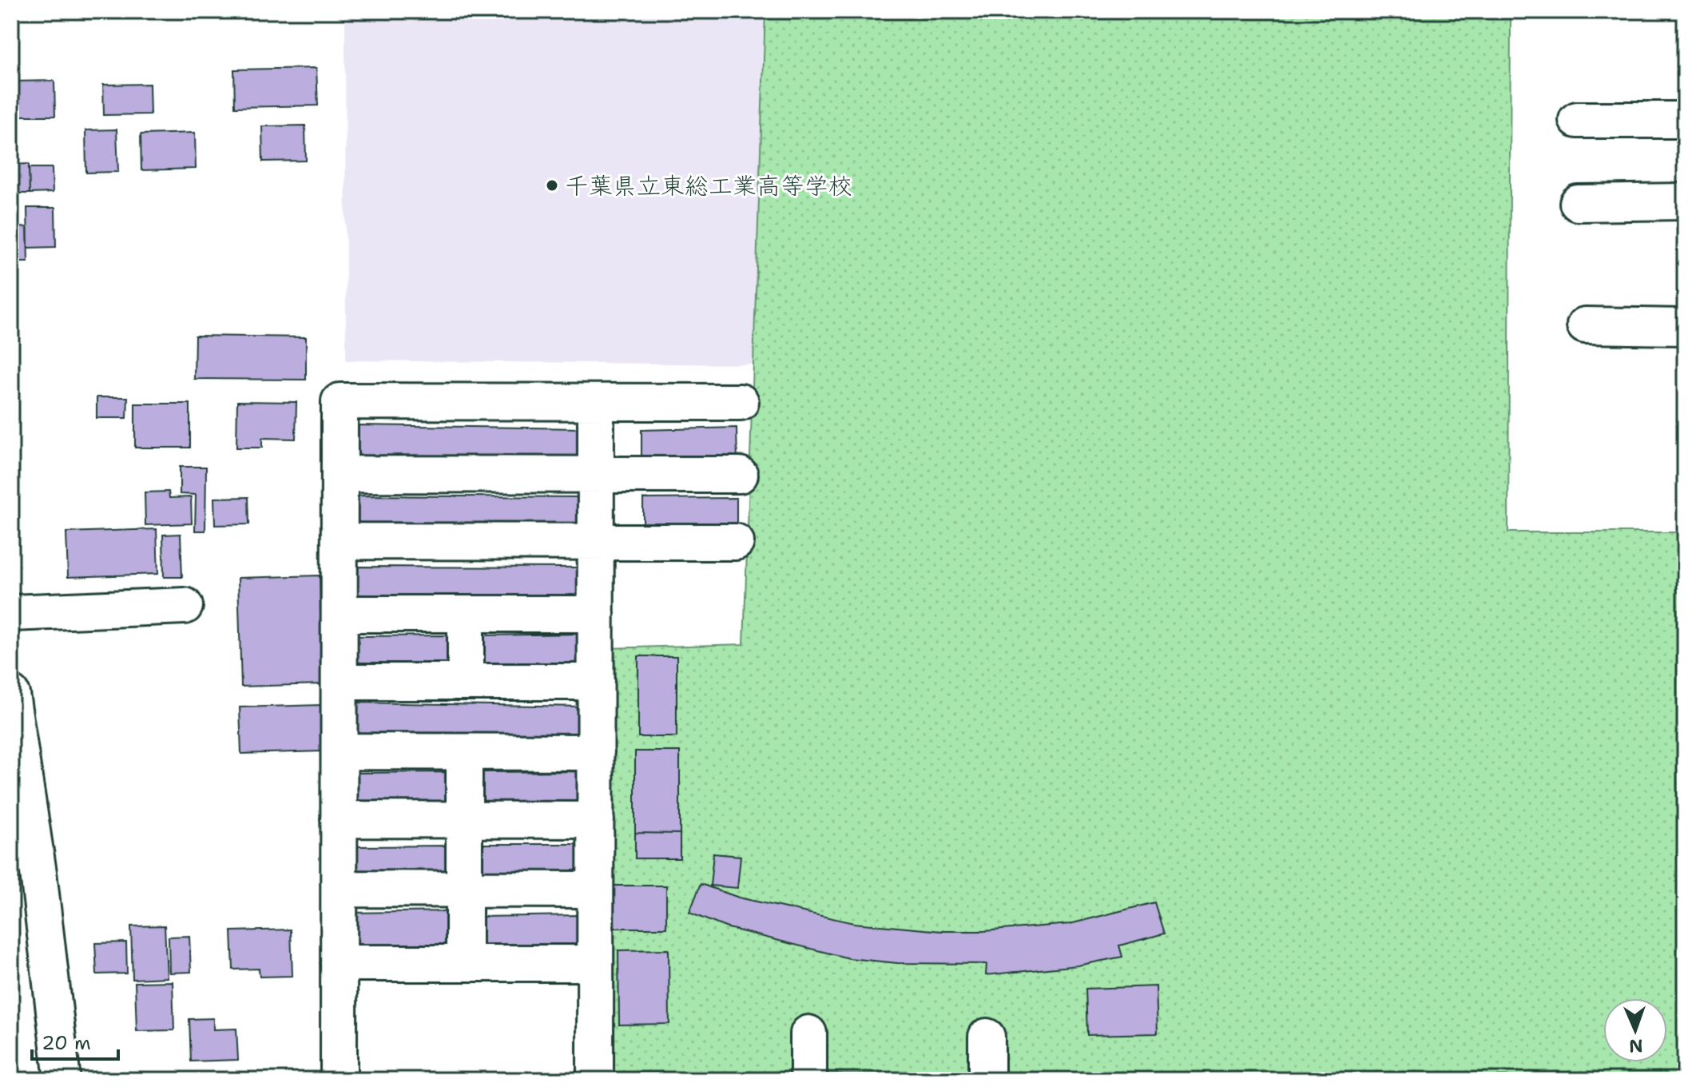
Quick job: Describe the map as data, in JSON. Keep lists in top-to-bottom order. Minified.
{"places":["千葉県立東総工業高等学校"],"scale_bar":"20 m","north":"bottom"}
